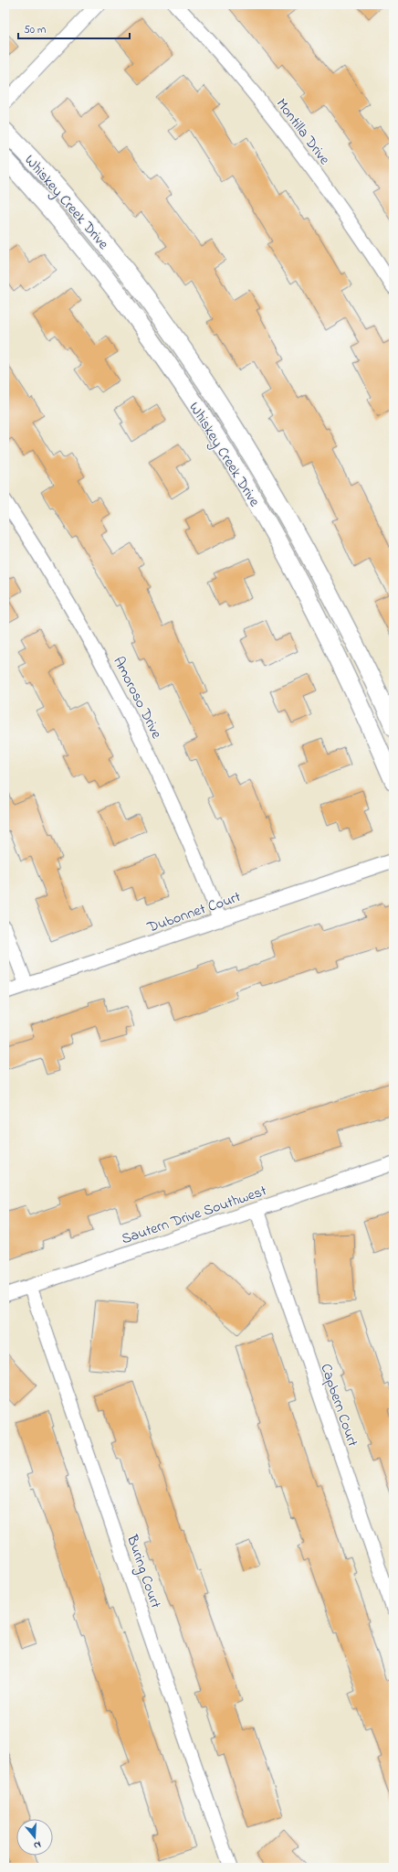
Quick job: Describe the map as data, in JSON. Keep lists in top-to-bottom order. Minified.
{"streets":{"street":["Montilla Drive","Whiskey Creek Drive","Amoroso Drive","Dubonnet Court","Sautern Drive Southwest","Capbern Court","Buring Court"]},"crossings":[["Amoroso Drive","Dubonnet Court"],["Sautern Drive Southwest","Capbern Court"],["Sautern Drive Southwest","Buring Court"]],"scale_bar":"50 m","north":"bottom"}
